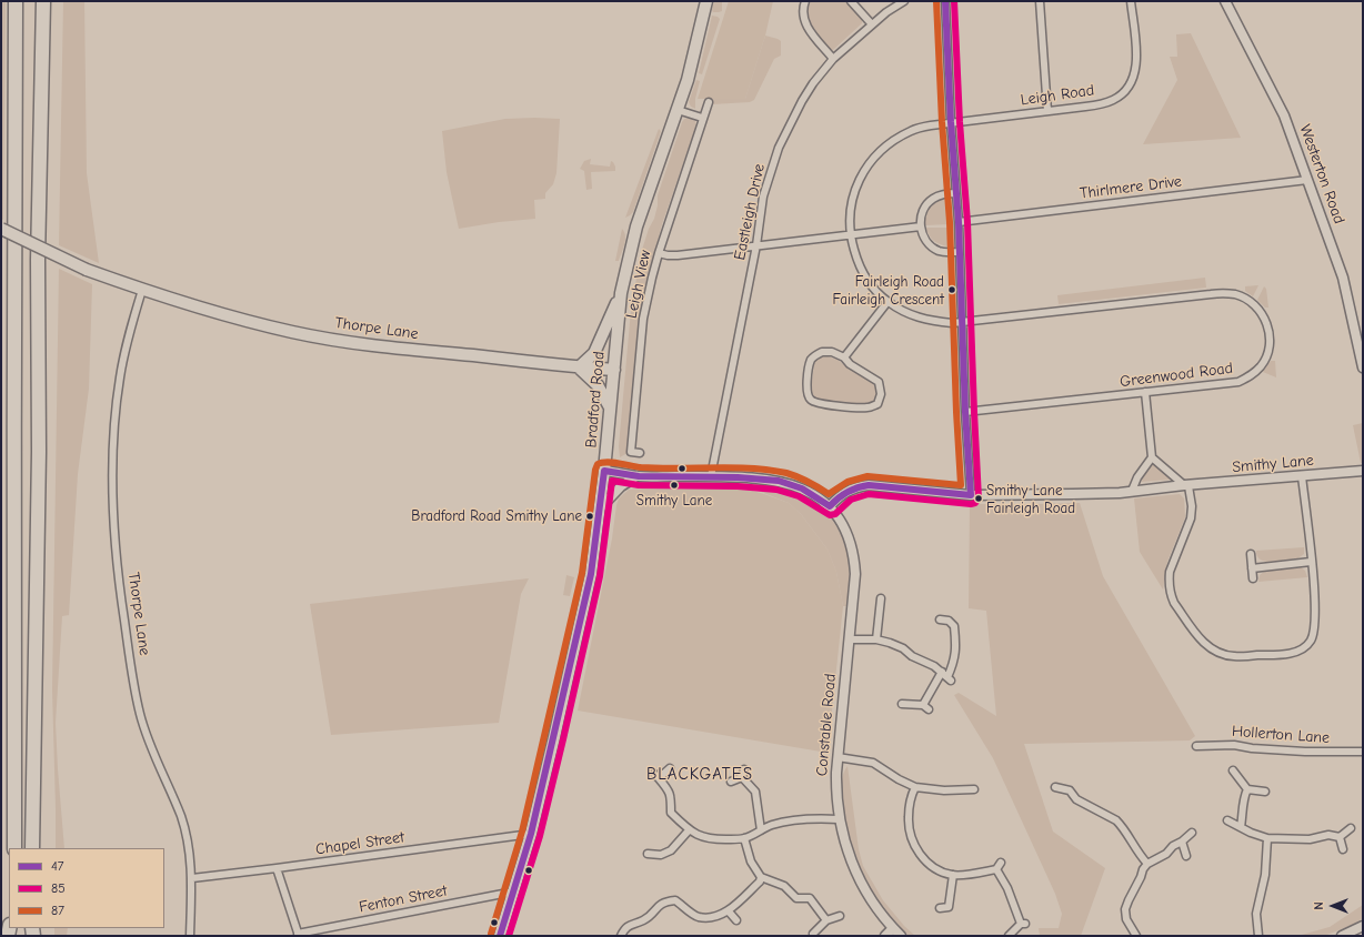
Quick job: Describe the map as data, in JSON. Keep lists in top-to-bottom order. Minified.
{"streets":{"main road":["Thorpe Lane","Bradford Road"],"street":["Leigh Road","Westerton Road","Thirlmere Drive","Eastleigh Drive","Leigh View","Greenwood Road","Smithy Lane","Constable Road","Hollerton Lane","Chapel Street","Fenton Street"]},"crossings":[["Leigh Road","Greenwood Road"],["Westerton Road","Thirlmere Drive"],["Thorpe Lane","Bradford Road"],["Thorpe Lane","Chapel Street"],["Bradford Road","Chapel Street"],["Bradford Road","Fenton Street"],["Smithy Lane","Constable Road"]],"districts":["BLACKGATES"],"places":["Fairleigh Road Fairleigh Crescent","Smithy Lane","Smithy Lane Fairleigh Road","Bradford Road Smithy Lane"],"lines":["transit line 47","transit line 85","transit line 87"],"legend":["47","85","87"],"north":"left"}
